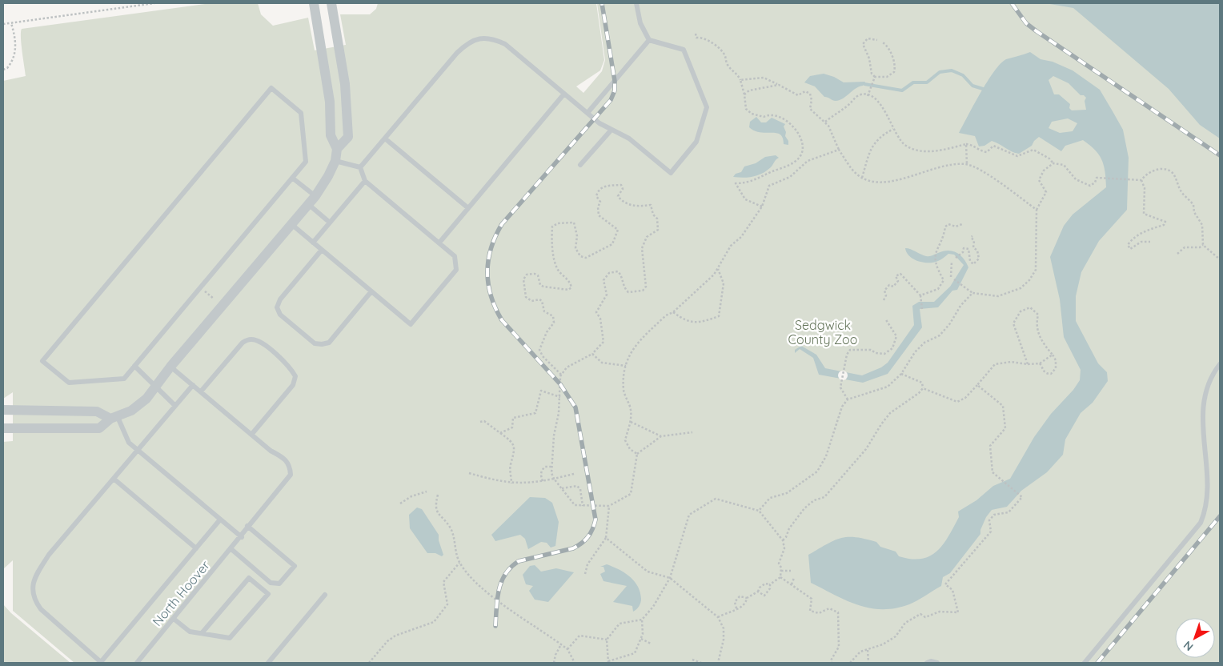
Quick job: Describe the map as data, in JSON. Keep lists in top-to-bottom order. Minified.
{"streets":{"lane":["North Hoover"]},"parks":["Sedgwick County Zoo"],"north":"bottom left"}
